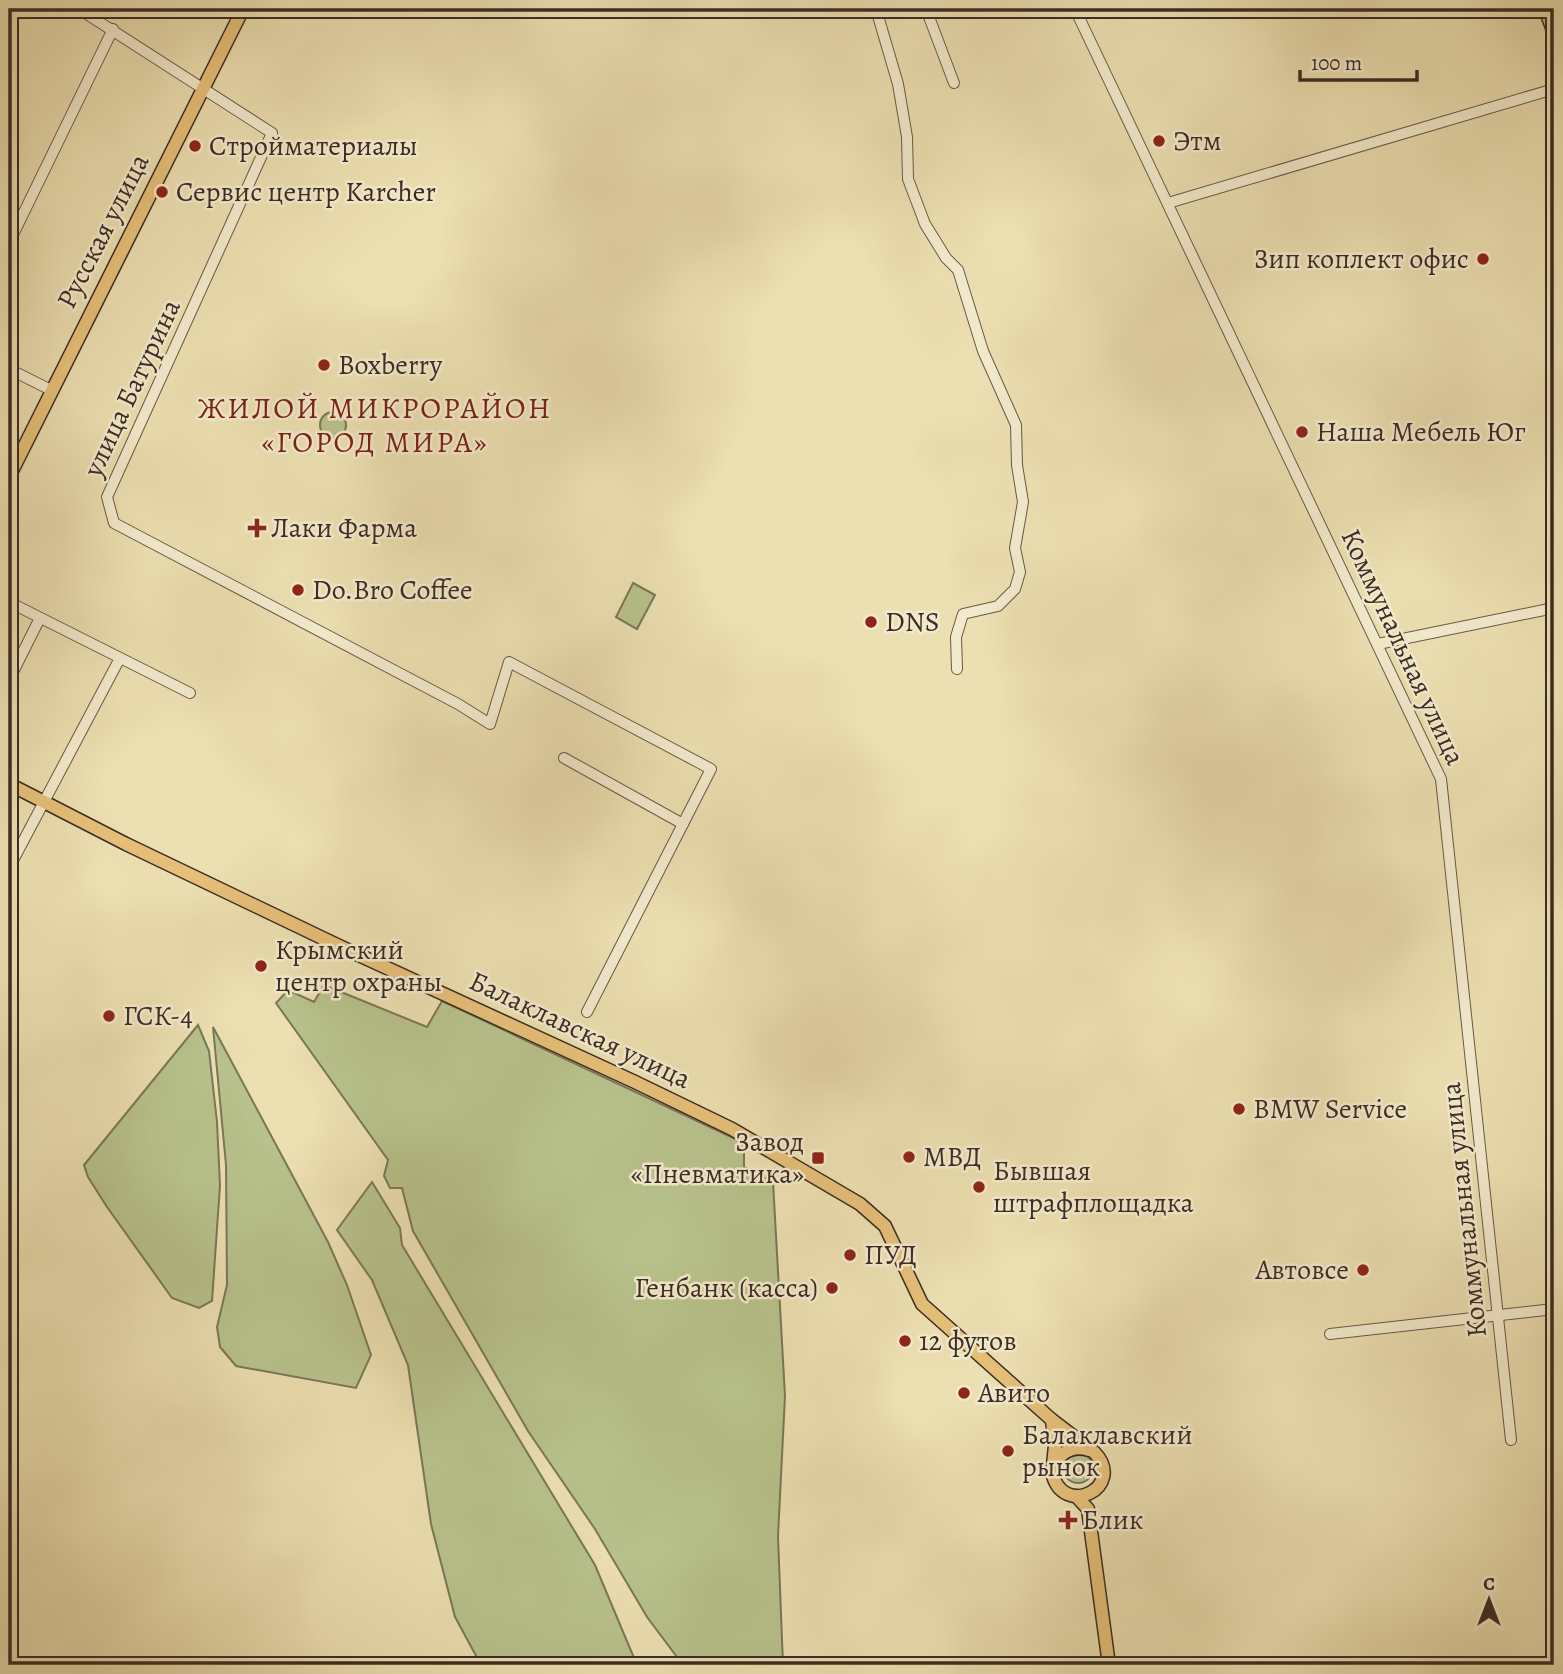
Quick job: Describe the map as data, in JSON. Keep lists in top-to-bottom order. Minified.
{"streets":{"main road":["Русская улица","Балаклавская улица"],"street":["улица Батурина","Коммунальная улица"]},"crossings":[["Русская улица","улица Батурина"]],"districts":["ЖИЛОЙ МИКРОРАЙОН «ГОРОД МИРА»"],"places":{"other":["Этм","Стройматериалы","Сервис центр Karcher","Зип коплект офис","Boxberry","Наша Мебель Юг","Do.Bro Coffee","DNS","Крымский центр охраны","ГСК-4","BMW Service","МВД","Бывшая штрафплощадка","ПУД","Автовсе","Генбанк (касса)","12 футов","Авито","Балаклавский рынок"],"health":["Лаки Фарма","Блик"],"transit":["Завод «Пневматика»"]},"scale_bar":"100 m","north":"top"}
